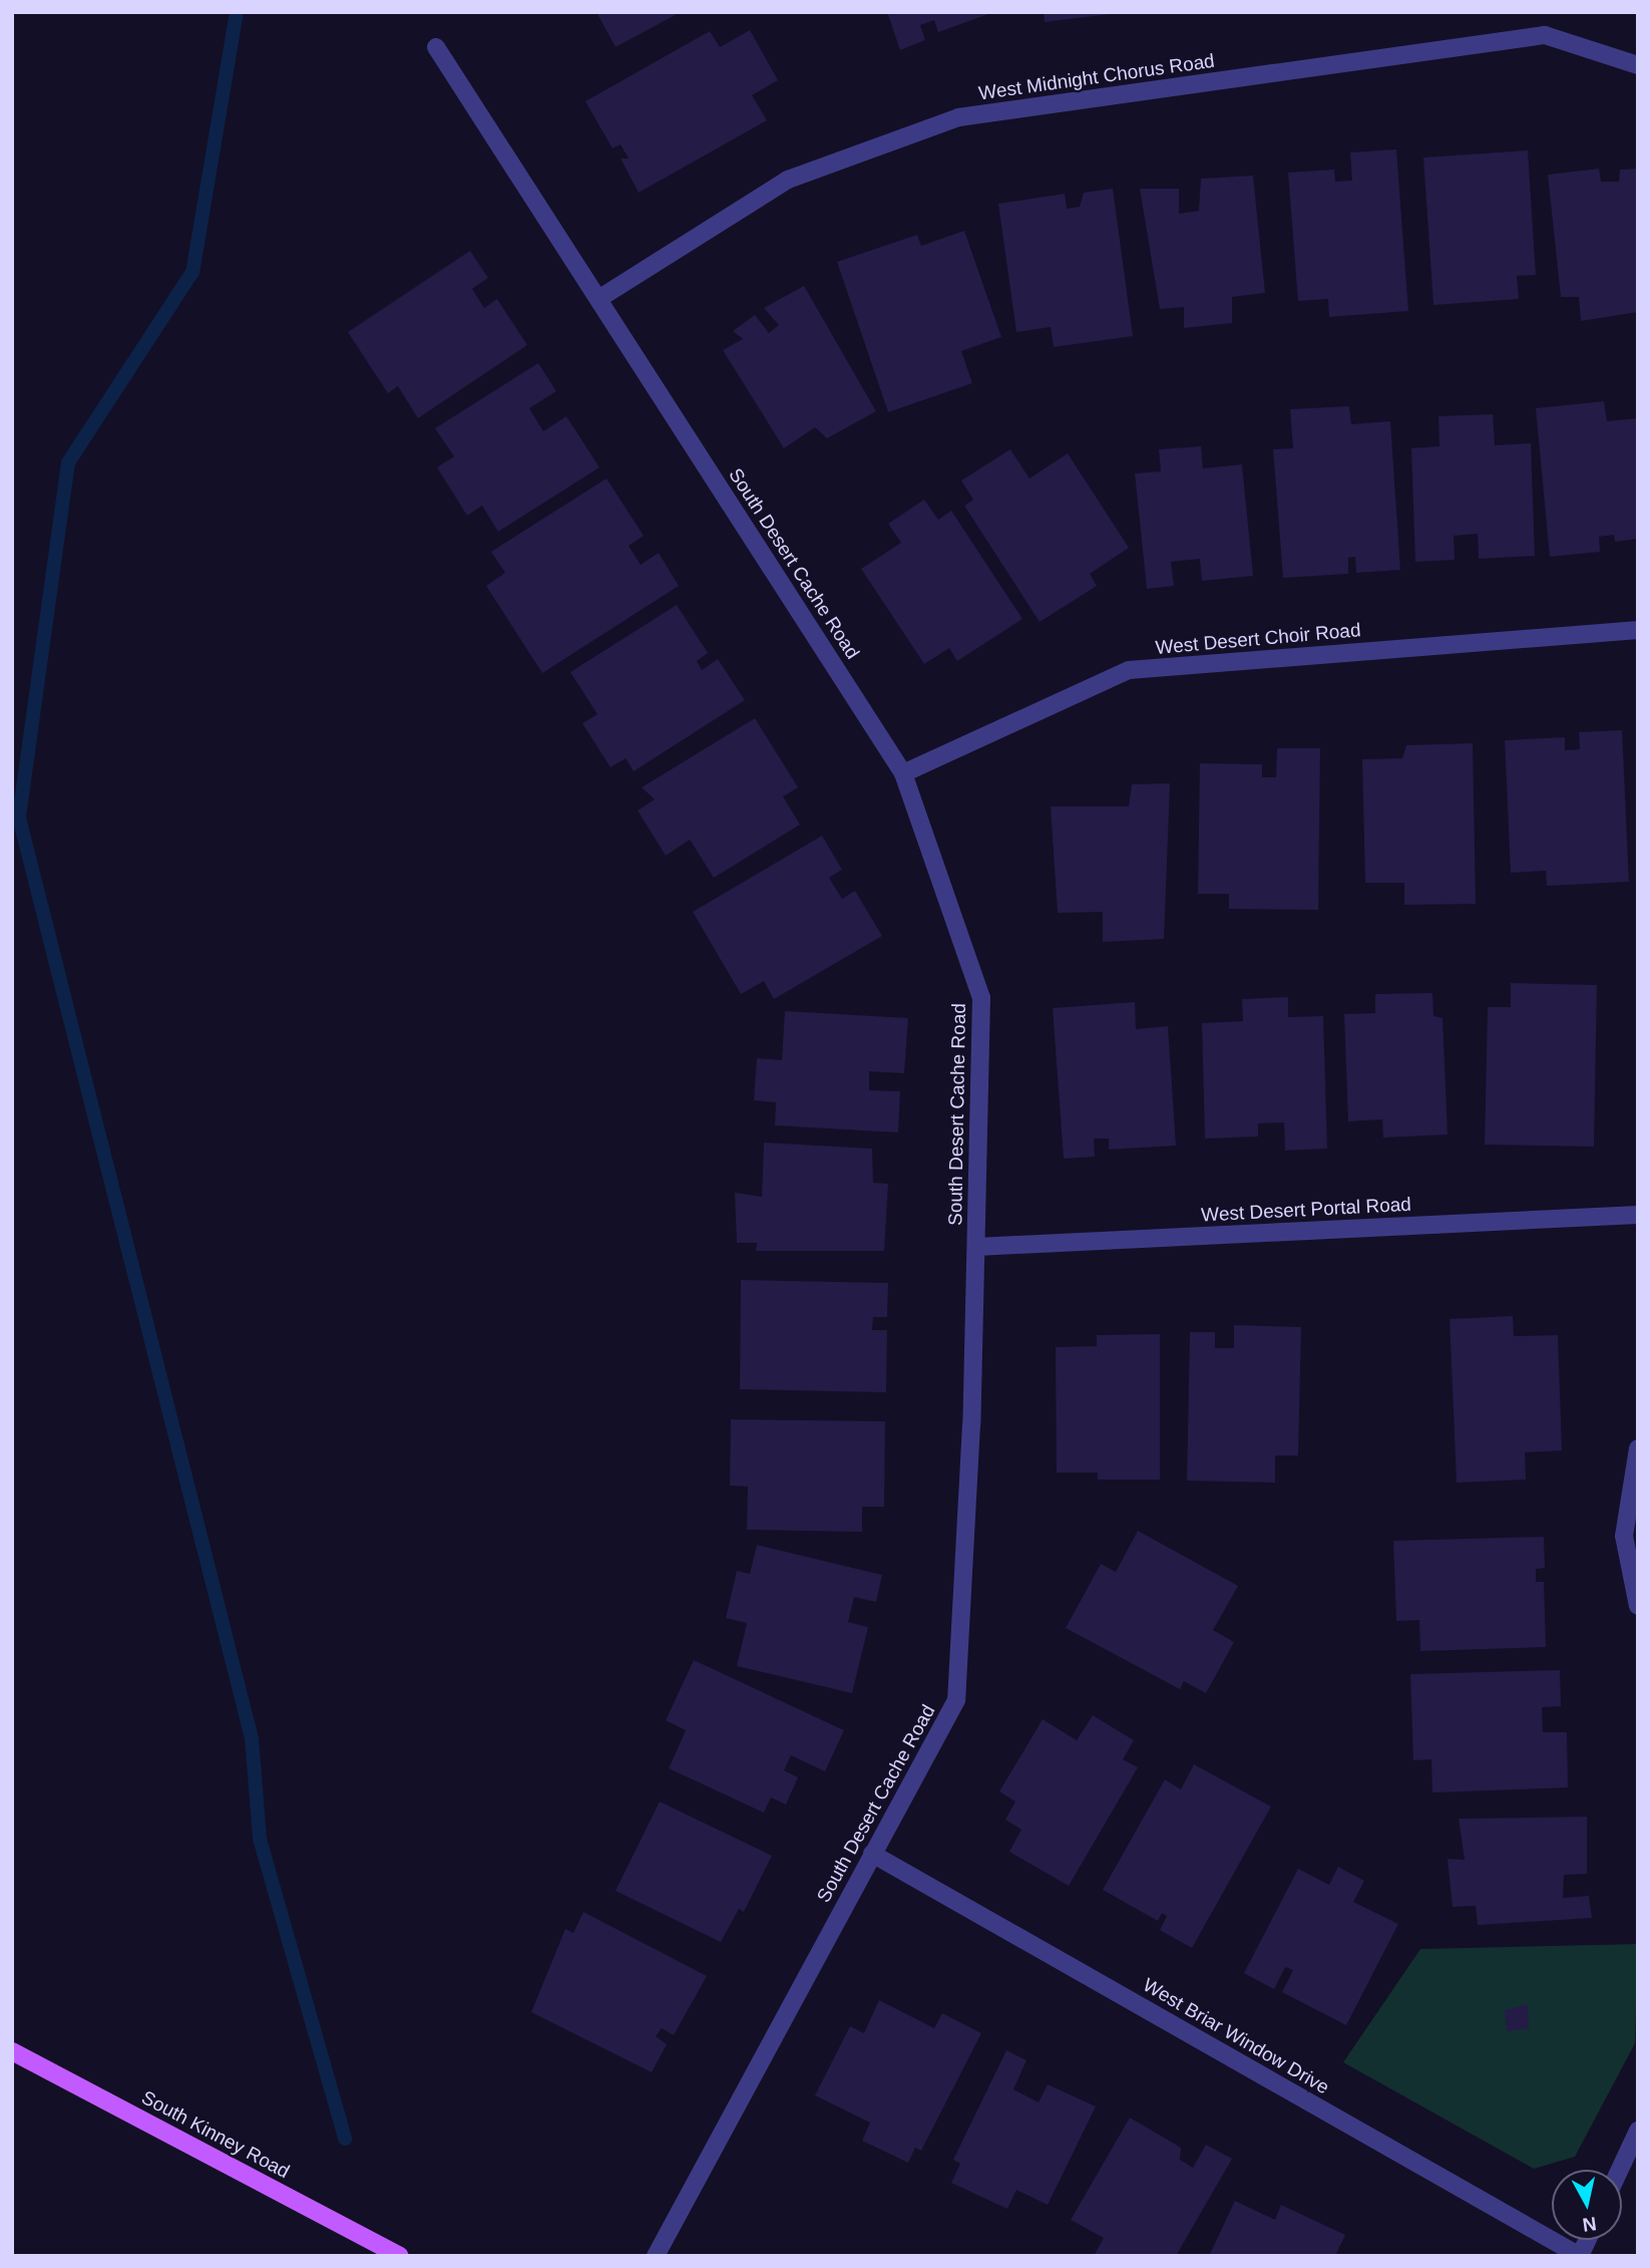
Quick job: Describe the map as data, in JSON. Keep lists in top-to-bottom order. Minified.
{"streets":{"main road":["South Kinney Road"],"street":["West Midnight Chorus Road","South Desert Cache Road","West Desert Choir Road","West Desert Portal Road","West Briar Window Drive"]},"crossings":[["West Midnight Chorus Road","South Desert Cache Road"],["South Desert Cache Road","West Desert Choir Road"],["South Desert Cache Road","West Desert Portal Road"],["South Desert Cache Road","West Briar Window Drive"]],"north":"bottom"}
